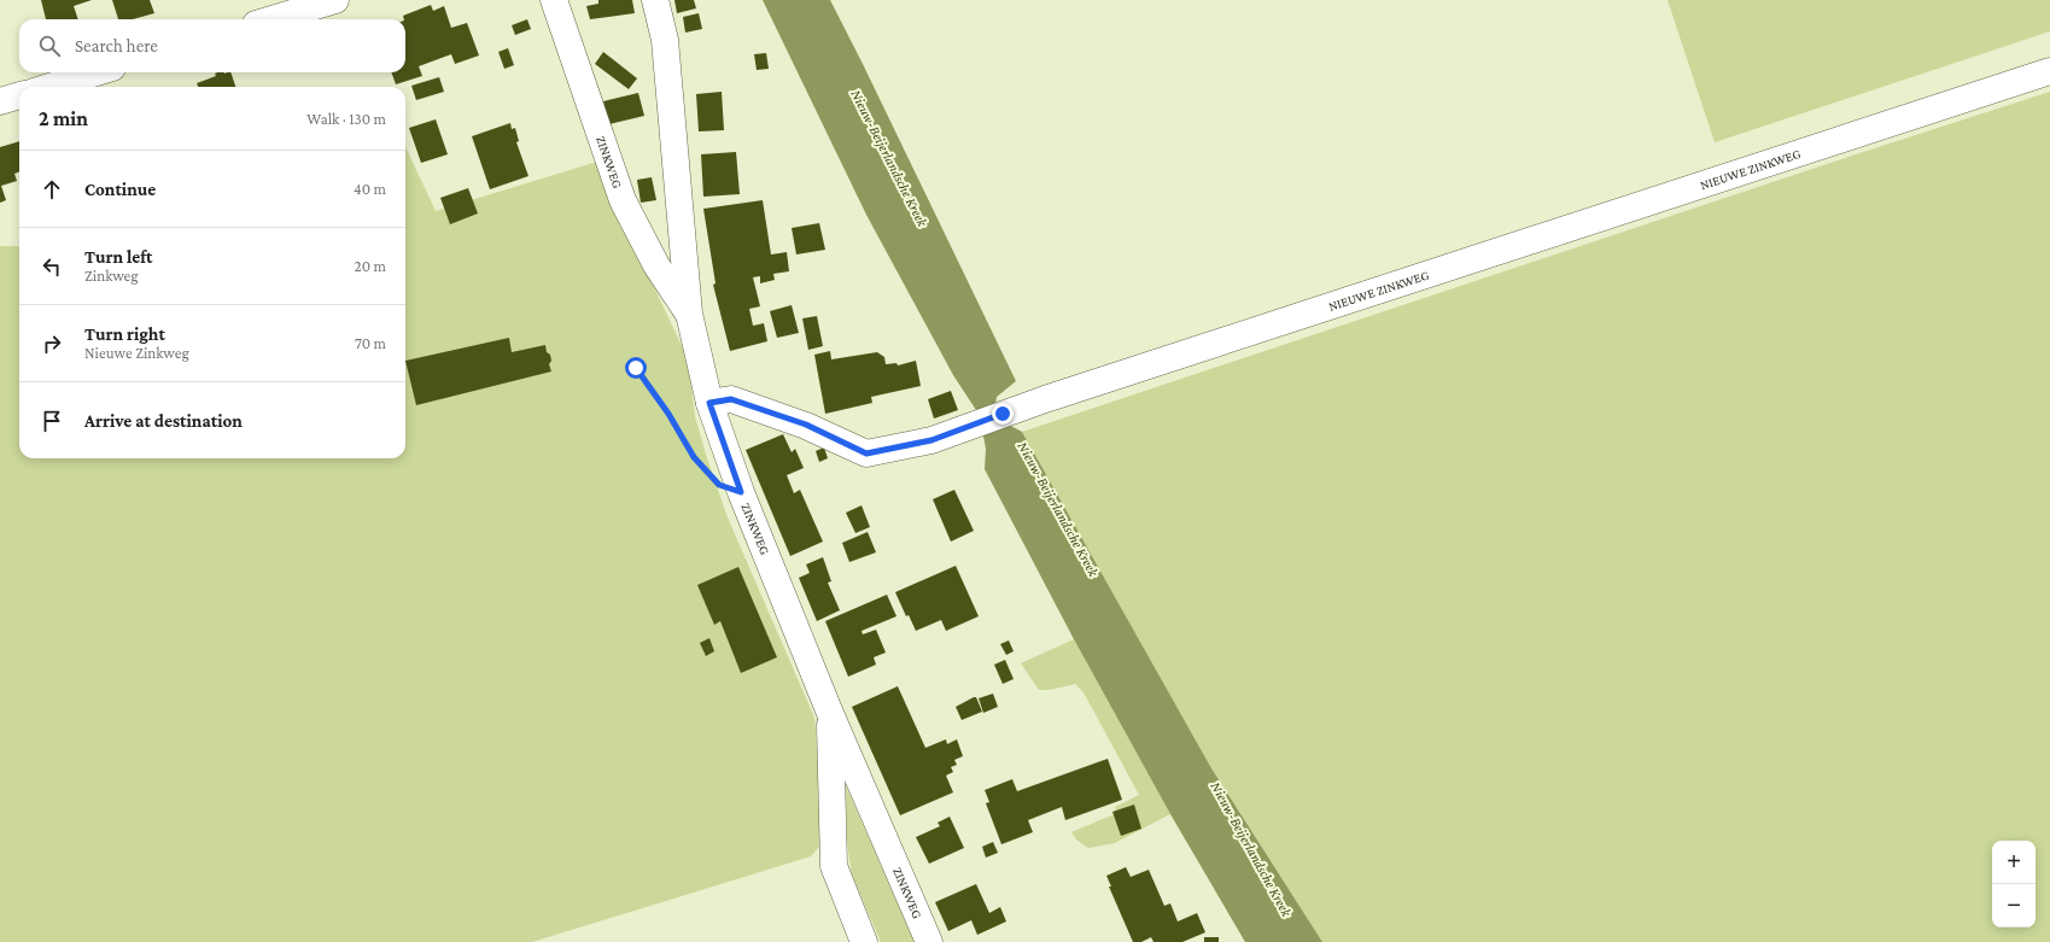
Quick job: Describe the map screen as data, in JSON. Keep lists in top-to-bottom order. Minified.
{"streets":{"street":["ZINKWEG","NIEUWE ZINKWEG"]},"crossings":[["ZINKWEG","NIEUWE ZINKWEG"]],"water":["Nieuw-Beijerlandsche Kreek"],"page":{"search":"Search here","heading":["2 min","Walk · 130 m"],"list":[["Continue","40 m"],["Turn left","Zinkweg","20 m"],["Turn right","Nieuwe Zinkweg","70 m"],"Arrive at destination"],"map_buttons":["+","−"]}}
